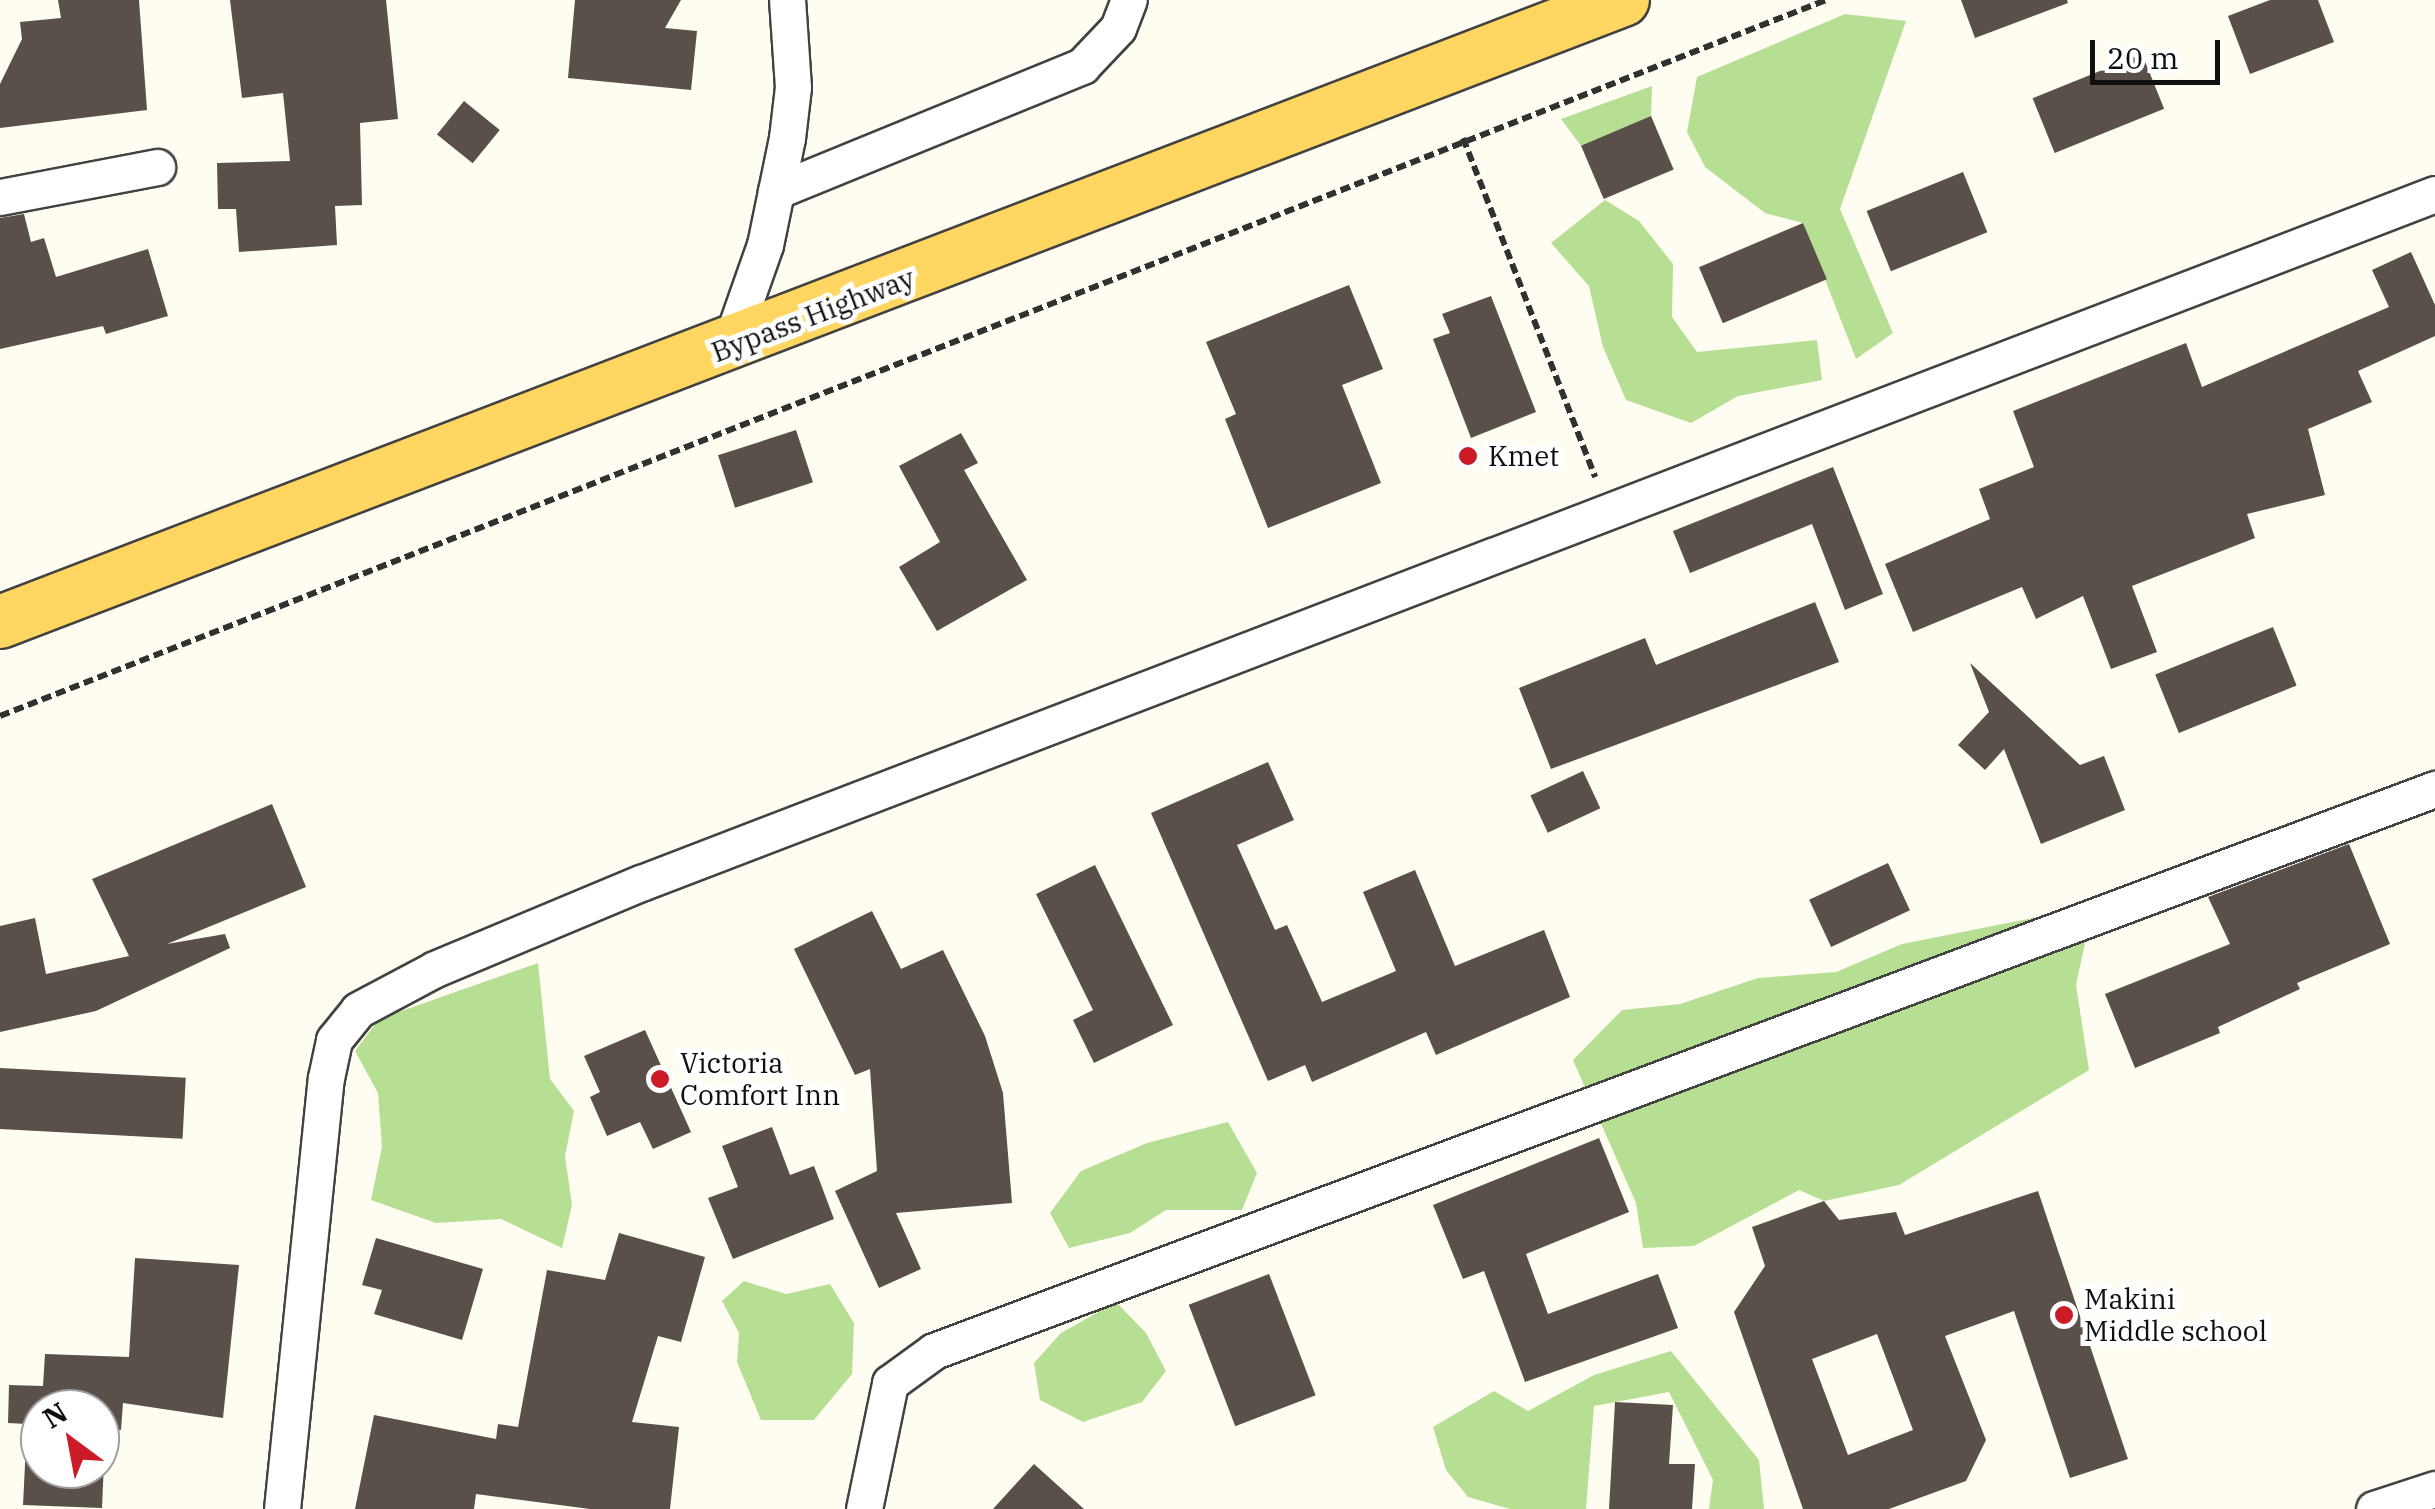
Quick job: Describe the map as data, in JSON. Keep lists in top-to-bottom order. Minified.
{"streets":{"main road":["Bypass Highway"]},"places":["Kmet","Victoria Comfort Inn","Makini Middle school"],"scale_bar":"20 m","north":"top left"}
